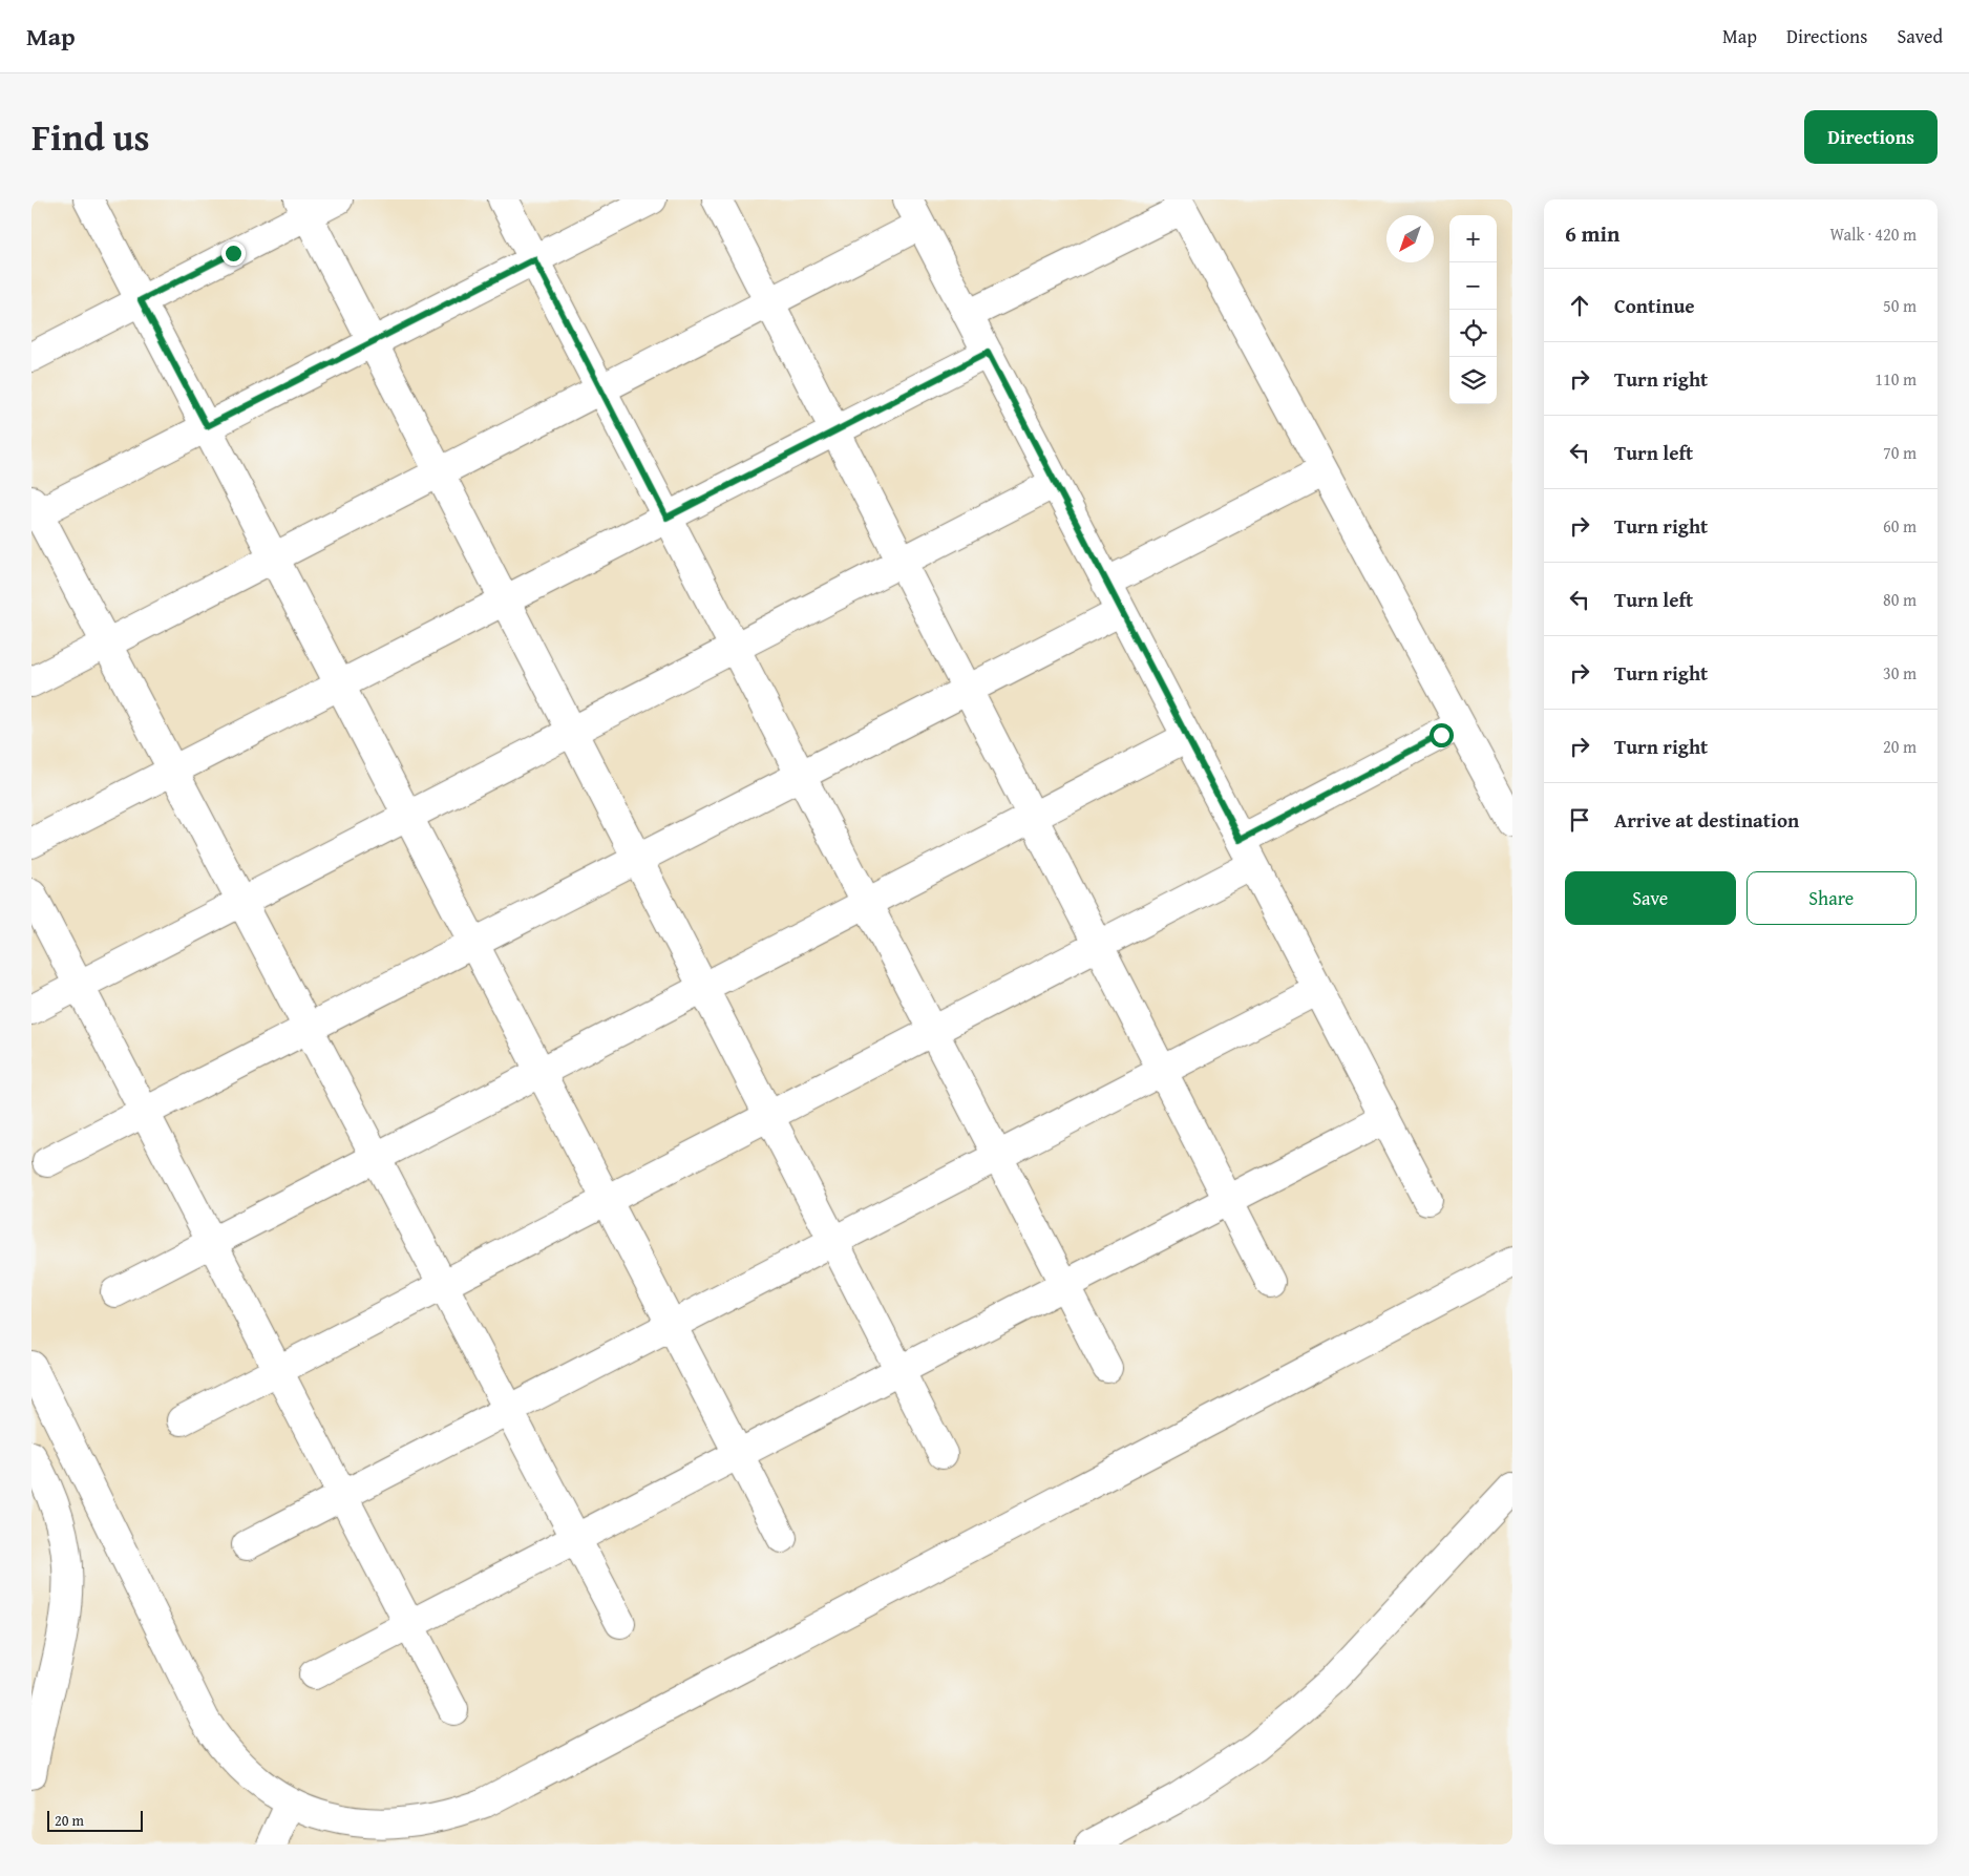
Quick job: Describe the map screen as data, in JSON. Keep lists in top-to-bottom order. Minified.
{"scale_bar":"20 m","north":"bottom left","page":{"header":"Map","nav":["Map","Directions","Saved"],"title":"Find us","buttons":["Directions",["Save","Share"]],"heading":["6 min","Walk · 420 m"],"map_buttons":["+","−"],"list":[["Continue","50 m"],["Turn right","110 m"],["Turn left","70 m"],["Turn right","60 m"],["Turn left","80 m"],["Turn right","30 m"],["Turn right","20 m"],"Arrive at destination"],"scale":"20 m"}}
